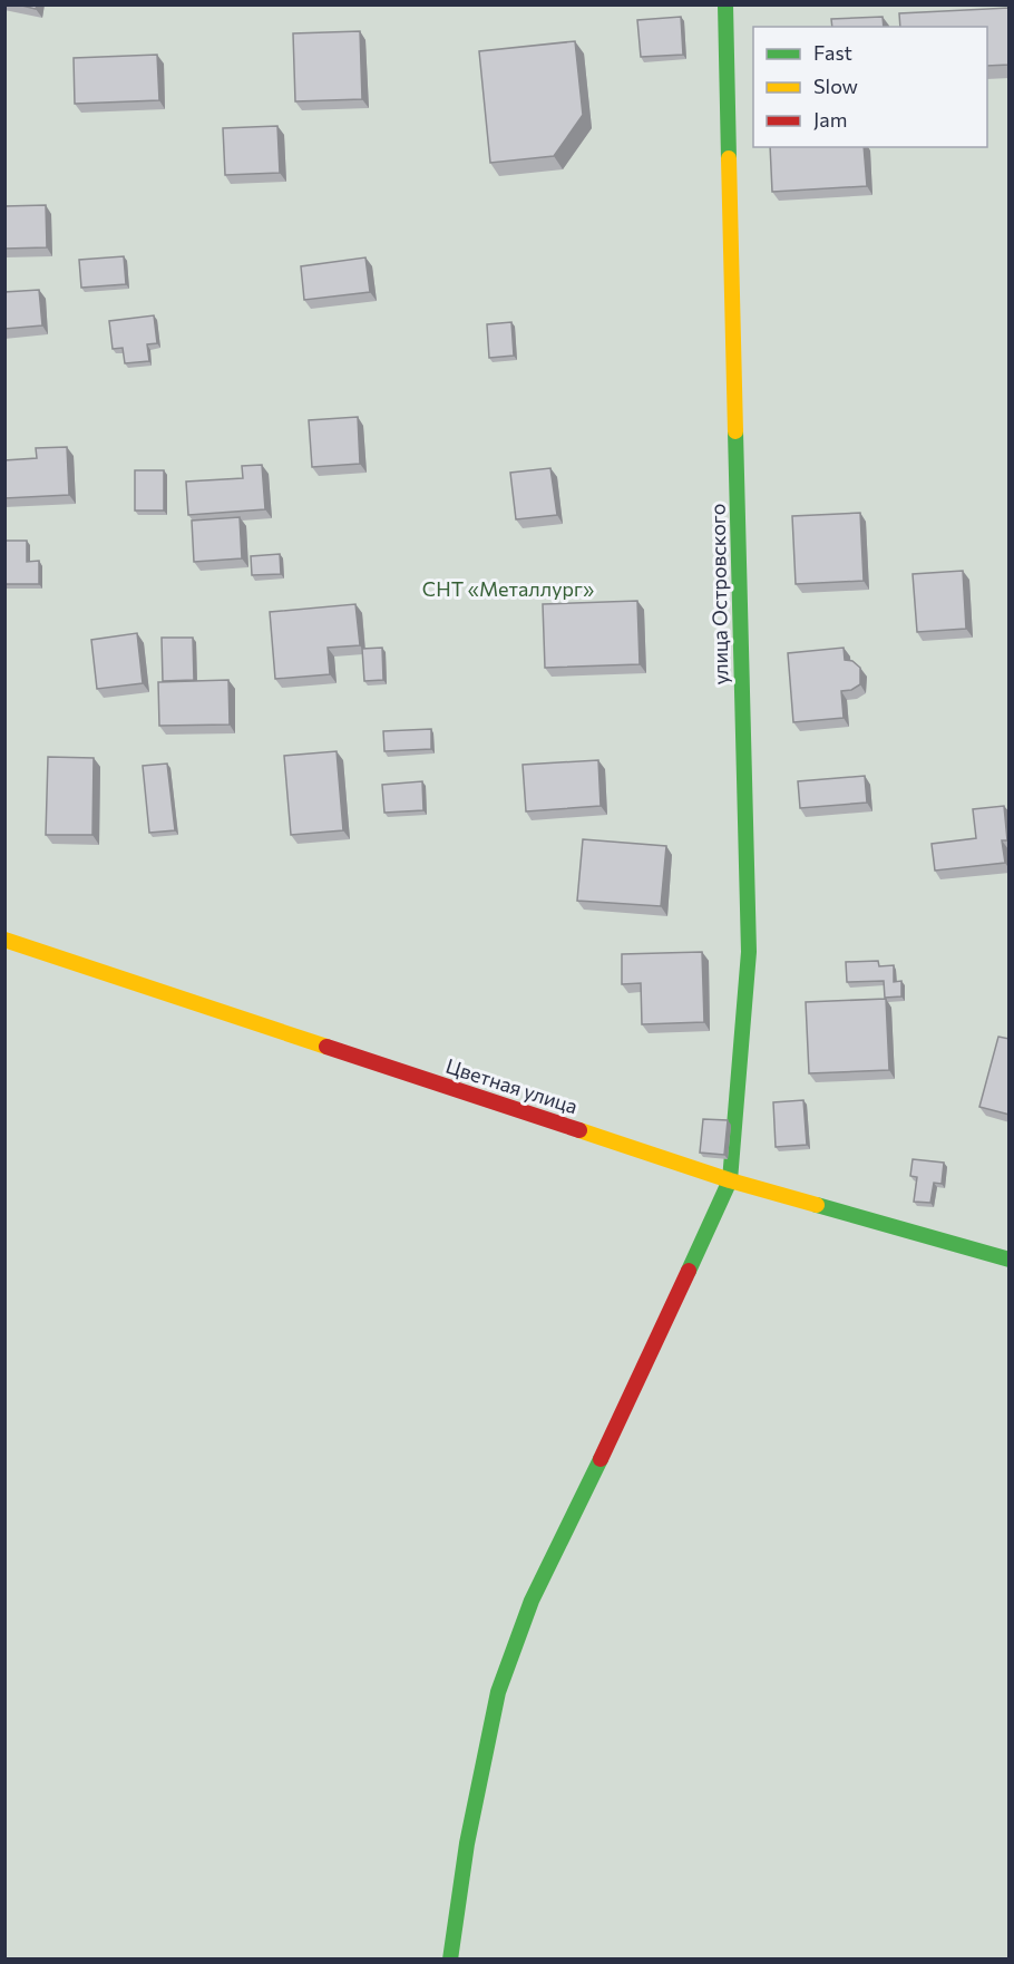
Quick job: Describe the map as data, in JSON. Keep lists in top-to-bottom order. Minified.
{"streets":{"street":["улица Островского","Цветная улица"]},"crossings":[["улица Островского","Цветная улица"]],"parks":["СНТ «Металлург»"],"legend":["Fast","Slow","Jam"]}
